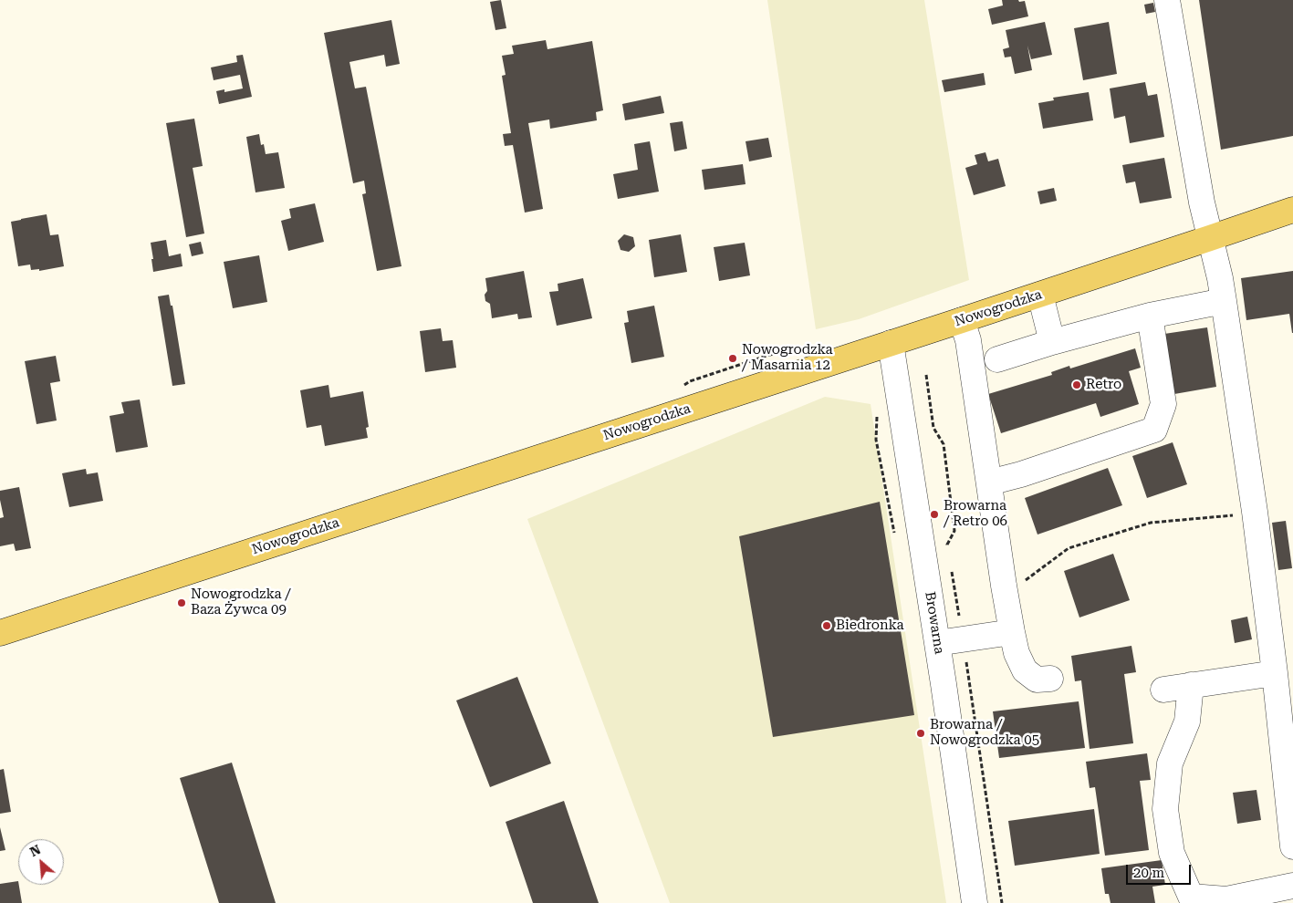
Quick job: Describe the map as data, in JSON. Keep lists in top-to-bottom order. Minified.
{"streets":{"main road":["Nowogrodzka"],"street":["Browarna"]},"crossings":[["Nowogrodzka","Browarna"]],"places":["Nowogrodzka / Masarnia 12","Retro","Browarna / Retro 06","Nowogrodzka / Baza Żywca 09","Biedronka","Browarna / Nowogrodzka 05"],"scale_bar":"20 m","north":"top left"}
